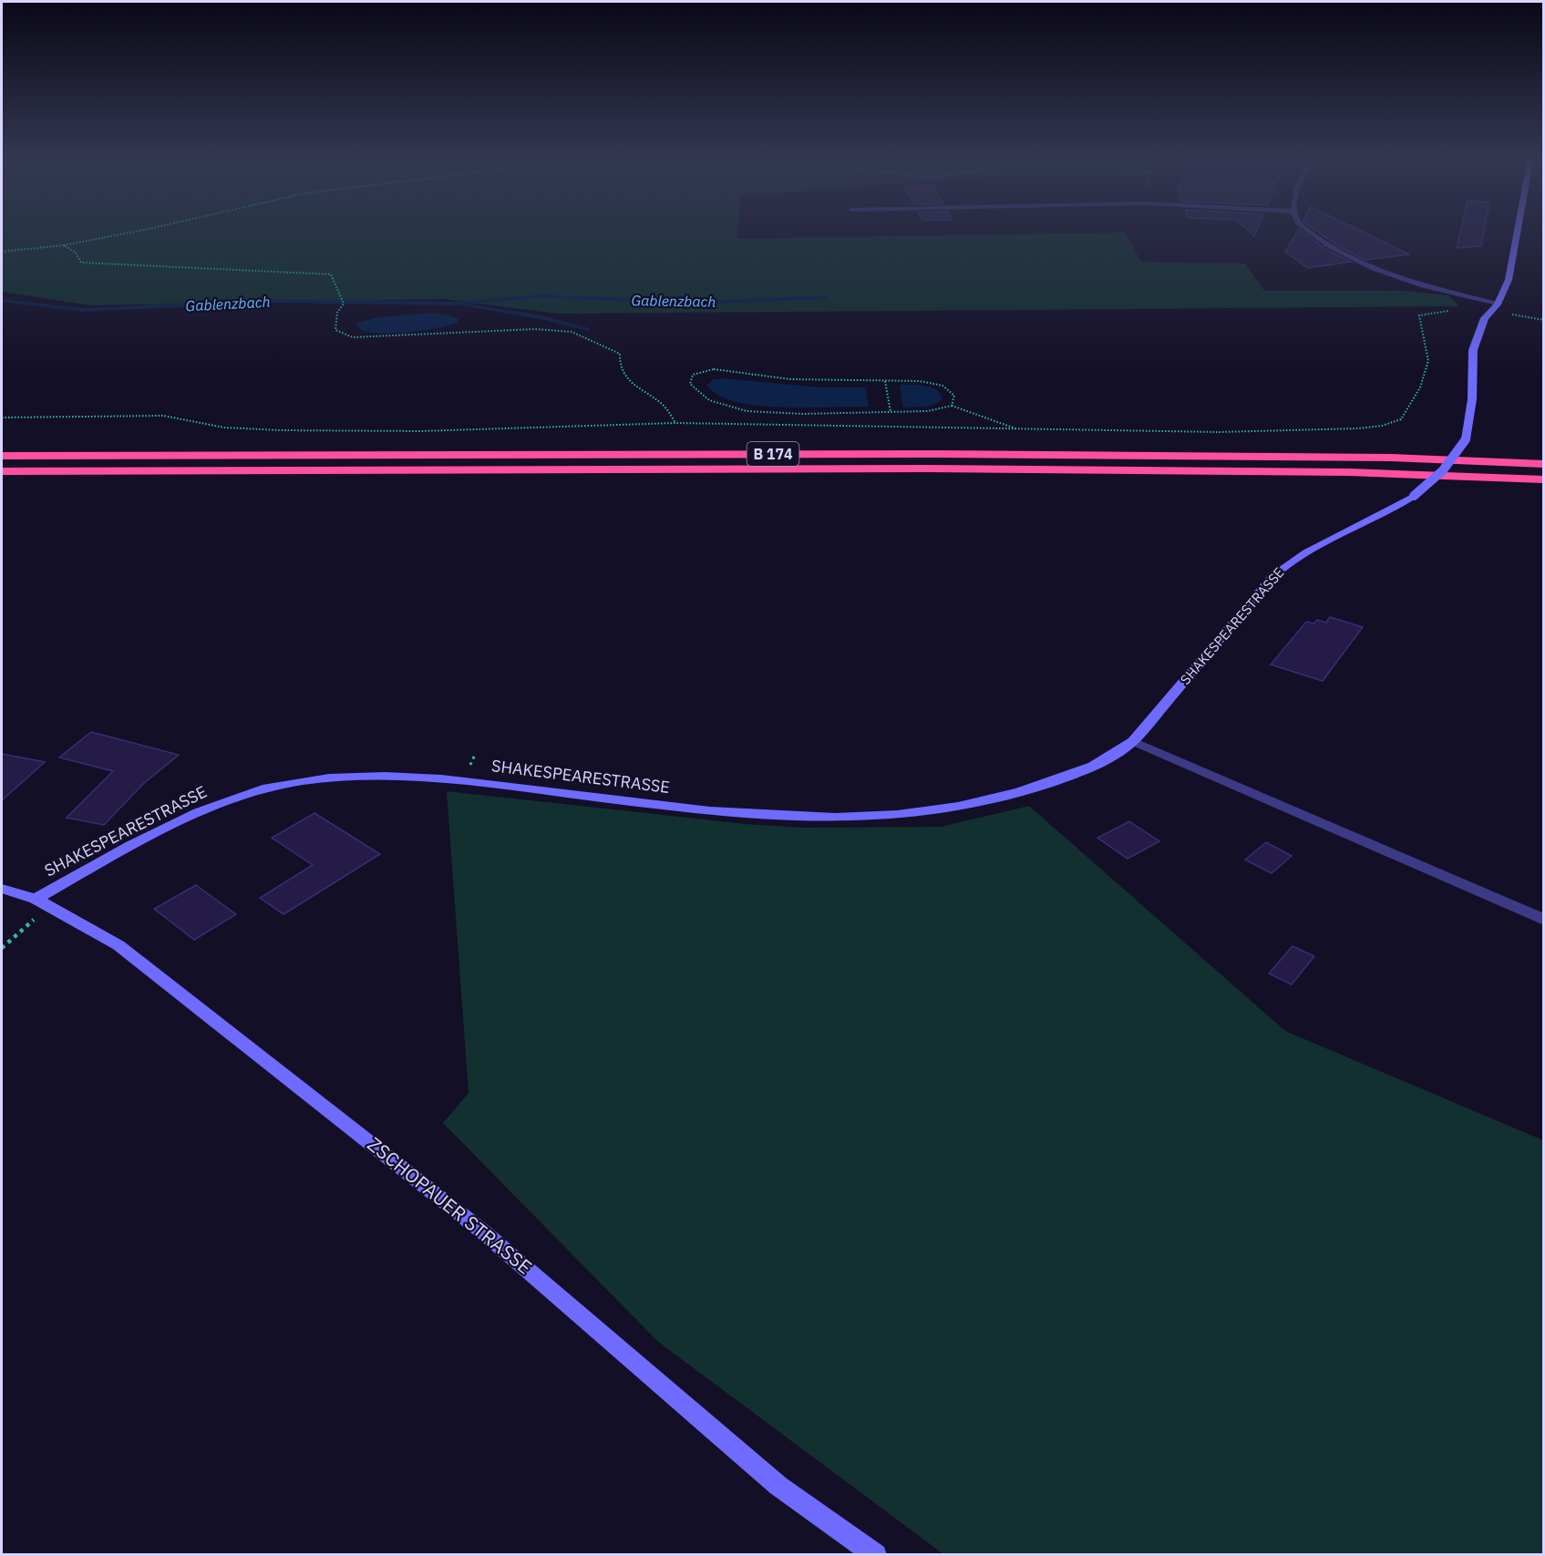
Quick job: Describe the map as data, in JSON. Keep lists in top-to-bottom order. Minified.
{"streets":{"highway":["B 174"],"street":["SHAKESPEARESTRASSE","ZSCHOPAUER STRASSE"]},"crossings":[["SHAKESPEARESTRASSE","ZSCHOPAUER STRASSE"]],"water":["Gablenzbach"]}
